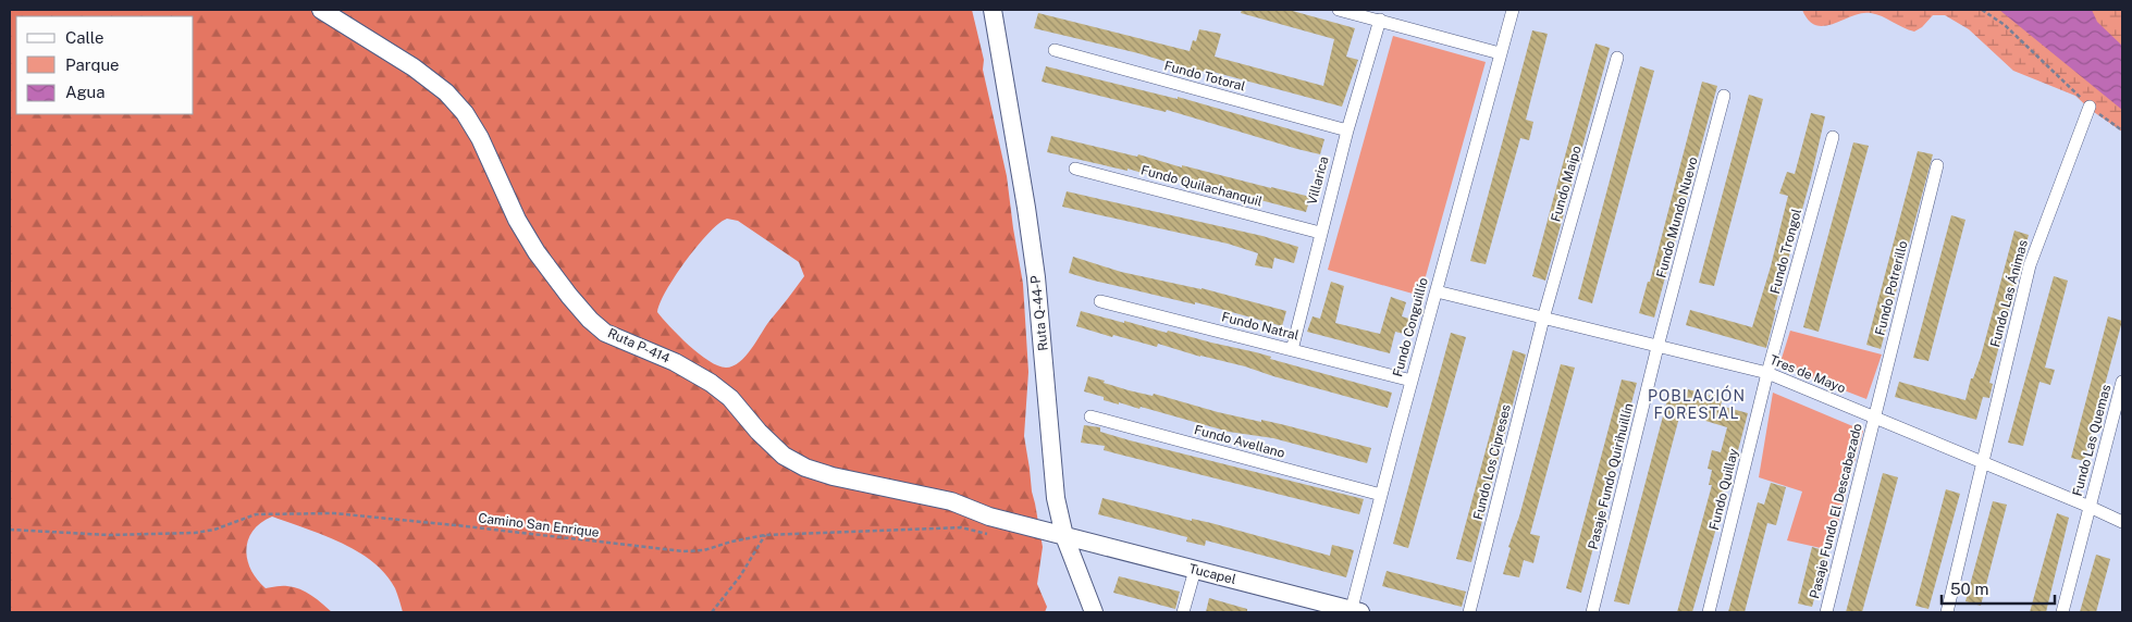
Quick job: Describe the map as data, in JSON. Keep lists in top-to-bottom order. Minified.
{"streets":{"street":["Fundo Totoral","Villarica","Fundo Maipo","Fundo Quilachanquil","Fundo Mundo Nuevo","Fundo Trongol","Fundo Potrerillo","Fundo Las Ánimas","Ruta Q-44-P","Fundo Natral","Fundo Conguillío","Ruta P-414","Tres de Mayo","Fundo Las Quemas","Fundo Avellano","Fundo Los Cipreses","Pasaje Fundo Quirihuillín","Fundo Quillay","Pasaje Fundo El Descabezado","Tucapel"],"path":["Camino San Enrique"]},"crossings":[["Fundo Totoral","Villarica"],["Villarica","Fundo Quilachanquil"],["Villarica","Fundo Natral"],["Fundo Maipo","Tres de Mayo"],["Fundo Maipo","Fundo Los Cipreses"],["Fundo Mundo Nuevo","Tres de Mayo"],["Fundo Mundo Nuevo","Pasaje Fundo Quirihuillín"],["Fundo Trongol","Tres de Mayo"],["Fundo Trongol","Fundo Quillay"],["Fundo Potrerillo","Tres de Mayo"],["Fundo Potrerillo","Pasaje Fundo El Descabezado"],["Fundo Las Ánimas","Tres de Mayo"],["Ruta Q-44-P","Ruta P-414"],["Ruta Q-44-P","Tucapel"],["Fundo Natral","Fundo Conguillío"],["Fundo Conguillío","Tres de Mayo"],["Fundo Conguillío","Fundo Avellano"],["Fundo Conguillío","Tucapel"],["Ruta P-414","Tucapel"],["Tres de Mayo","Fundo Las Quemas"],["Tres de Mayo","Fundo Los Cipreses"],["Tres de Mayo","Pasaje Fundo Quirihuillín"],["Tres de Mayo","Fundo Quillay"],["Tres de Mayo","Pasaje Fundo El Descabezado"]],"districts":["POBLACIÓN FORESTAL"],"legend":["Calle","Parque","Agua"],"scale_bar":"50 m"}
